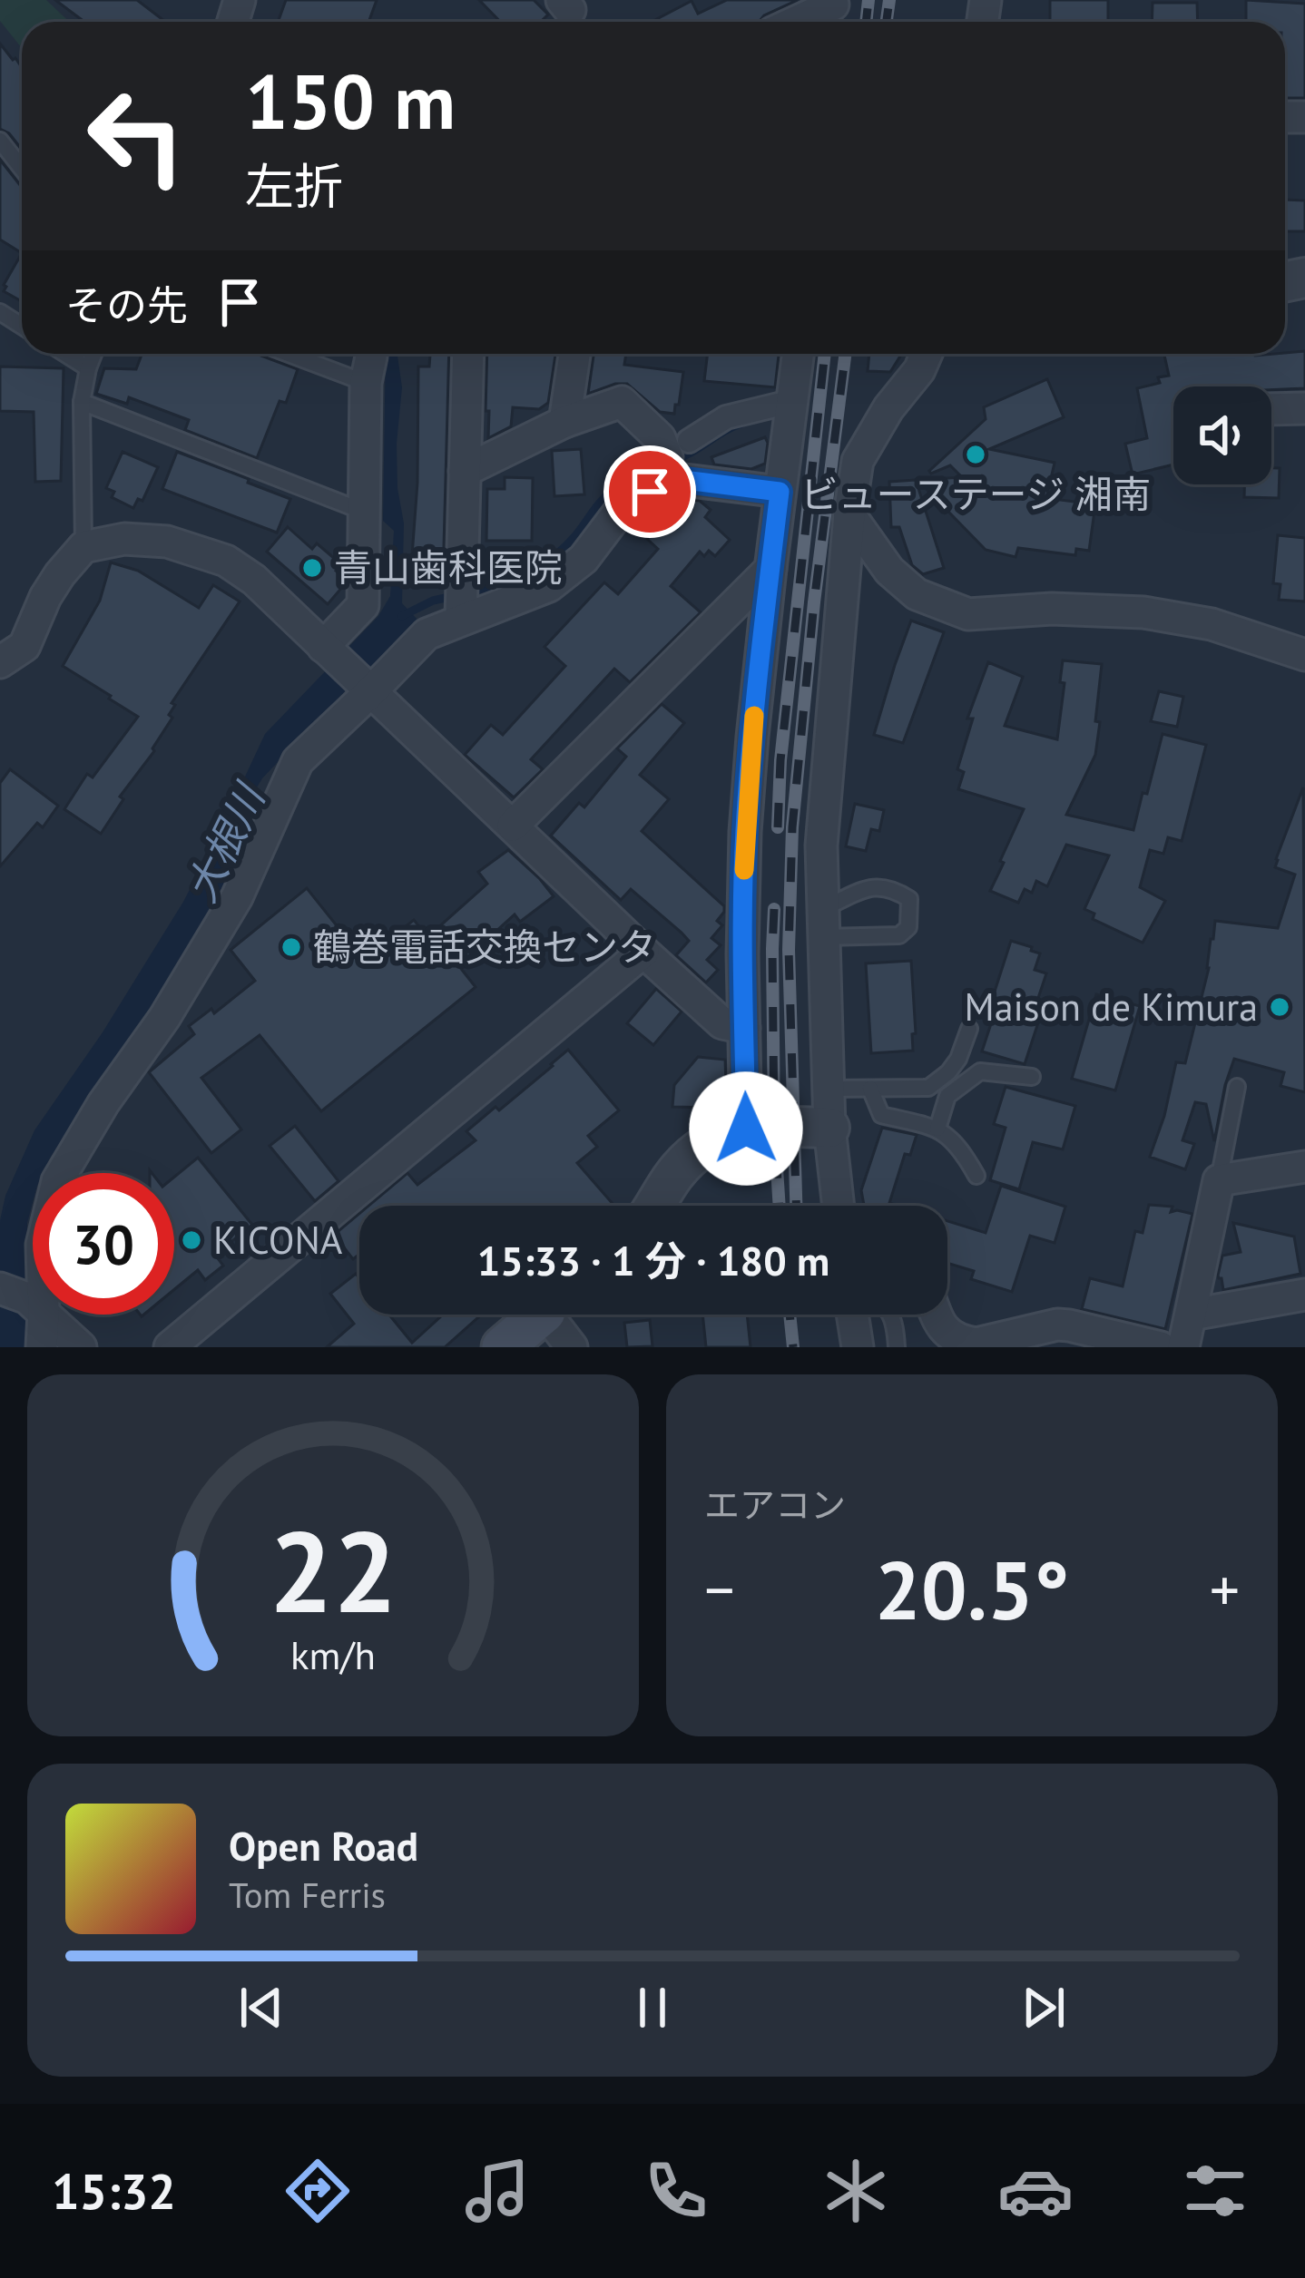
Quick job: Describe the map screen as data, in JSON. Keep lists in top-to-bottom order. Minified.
{"water":["大根川"],"places":["ビューステージ 湘南","青山歯科医院","鶴巻電話交換センタ","Maison de Kimura","KICONA"],"page":{"turn":["150 m","左折"],"then":"その先","limit":"30","trip":"15:33 · 1 分 · 180 m","tile":"エアコン","heat":["−","20.5°","+"],"song":["Open Road","Tom Ferris"],"tabs":"15:32","gauge":["22","km/h"]}}
